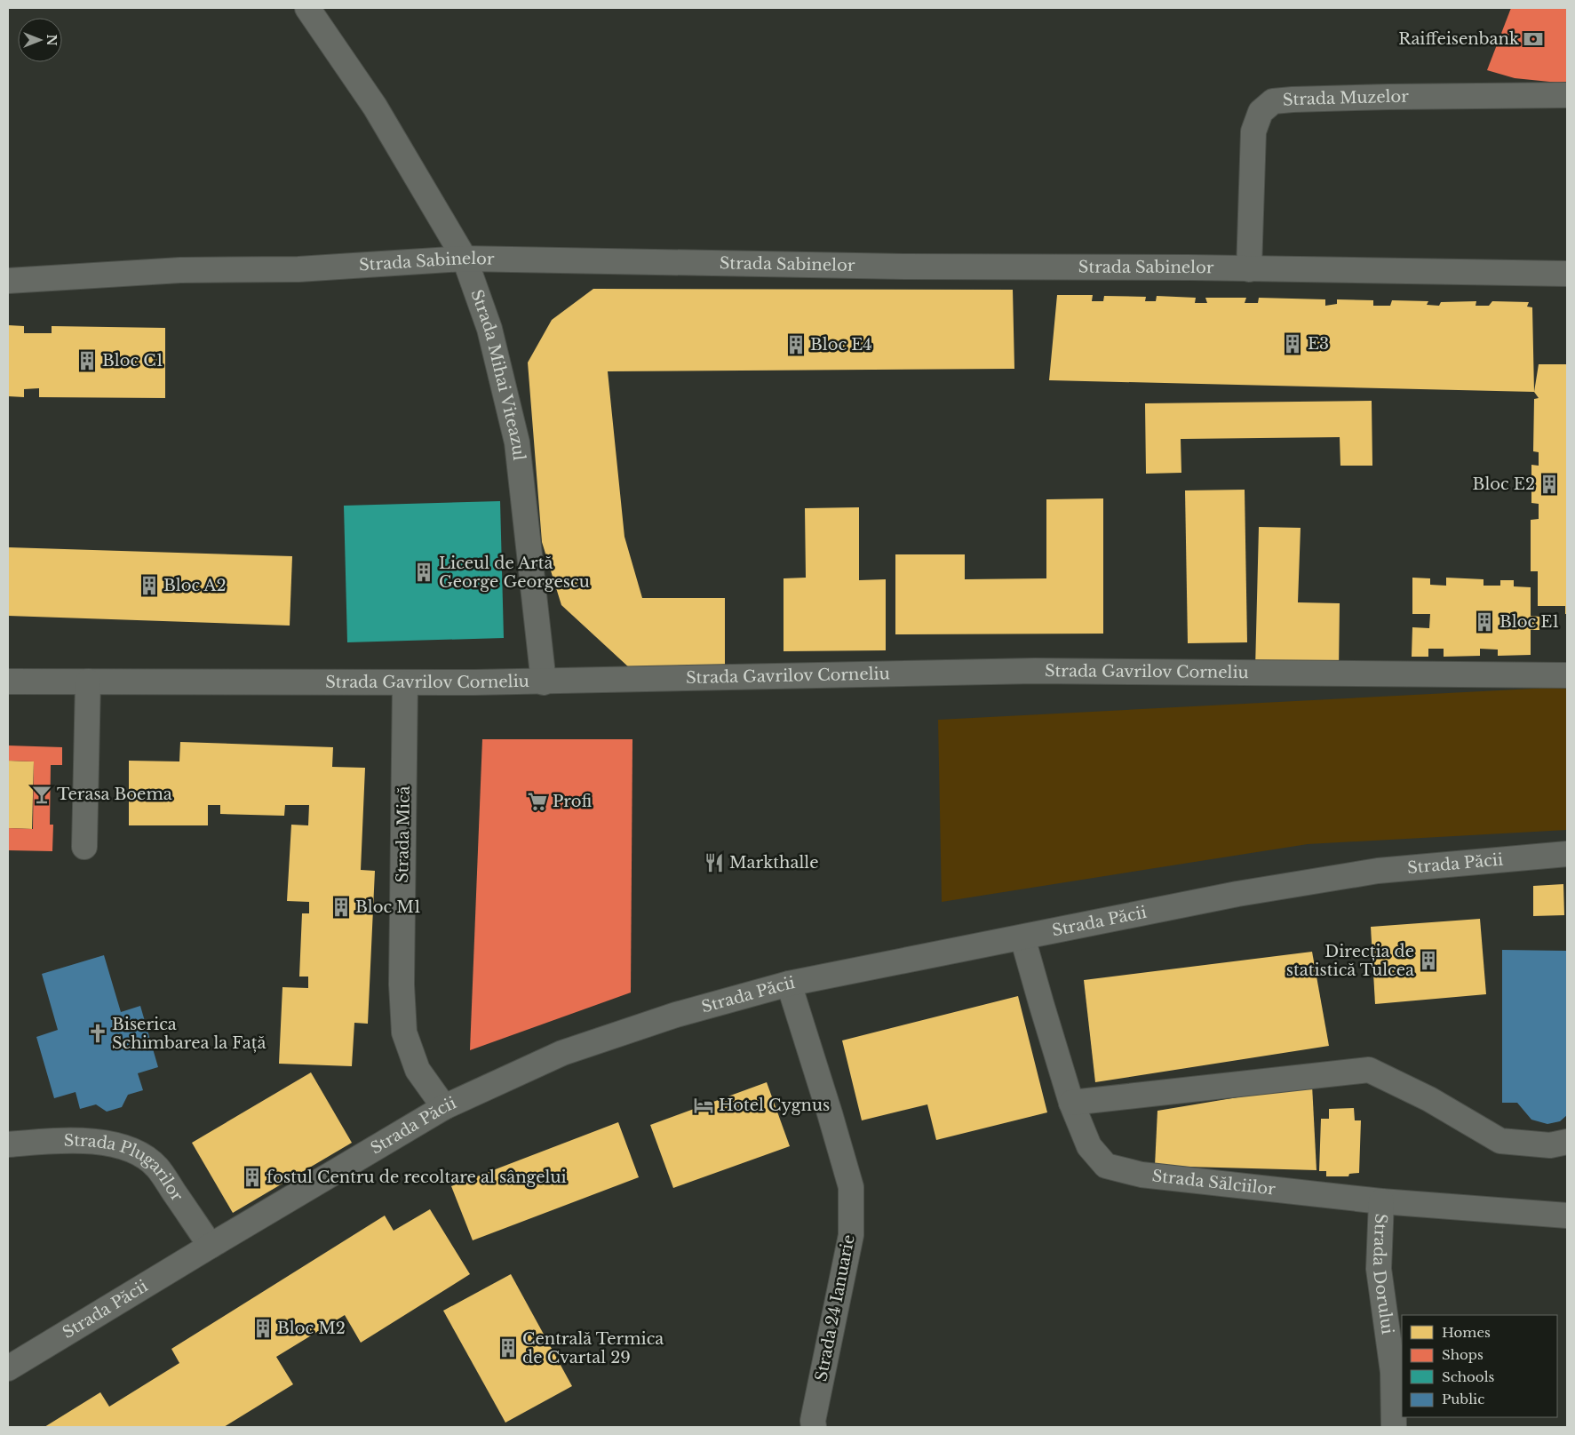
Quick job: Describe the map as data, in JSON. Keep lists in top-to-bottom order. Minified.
{"streets":{"street":["Strada Muzelor","Strada Sabinelor","Strada Mihai Viteazul","Strada Gavrilov Corneliu","Strada Mică","Strada Păcii","Strada Plugarilor","Strada Sălciilor","Strada Dorului","Strada 24 Ianuarie"]},"crossings":[["Strada Muzelor","Strada Sabinelor"],["Strada Sabinelor","Strada Mihai Viteazul"],["Strada Mihai Viteazul","Strada Gavrilov Corneliu"],["Strada Gavrilov Corneliu","Strada Mică"],["Strada Mică","Strada Păcii"],["Strada Păcii","Strada Plugarilor"],["Strada Păcii","Strada Sălciilor"],["Strada Păcii","Strada 24 Ianuarie"],["Strada Sălciilor","Strada Dorului"]],"places":{"bank":["Raiffeisenbank"],"building":["E3","Bloc E4","Bloc C1","Bloc E2","Liceul de Artă George Georgescu","Bloc A2","Bloc E1","Bloc M1","Direcția de statistică Tulcea","fostul Centru de recoltare al sângelui","Bloc M2","Centrală Termica de Cvartal 29"],"bar":["Terasa Boema"],"supermarket":["Profi"],"restaurant":["Markthalle"],"church":["Biserica Schimbarea la Față"],"hotel":["Hotel Cygnus"]},"legend":["Homes","Shops","Schools","Public"],"north":"right"}
